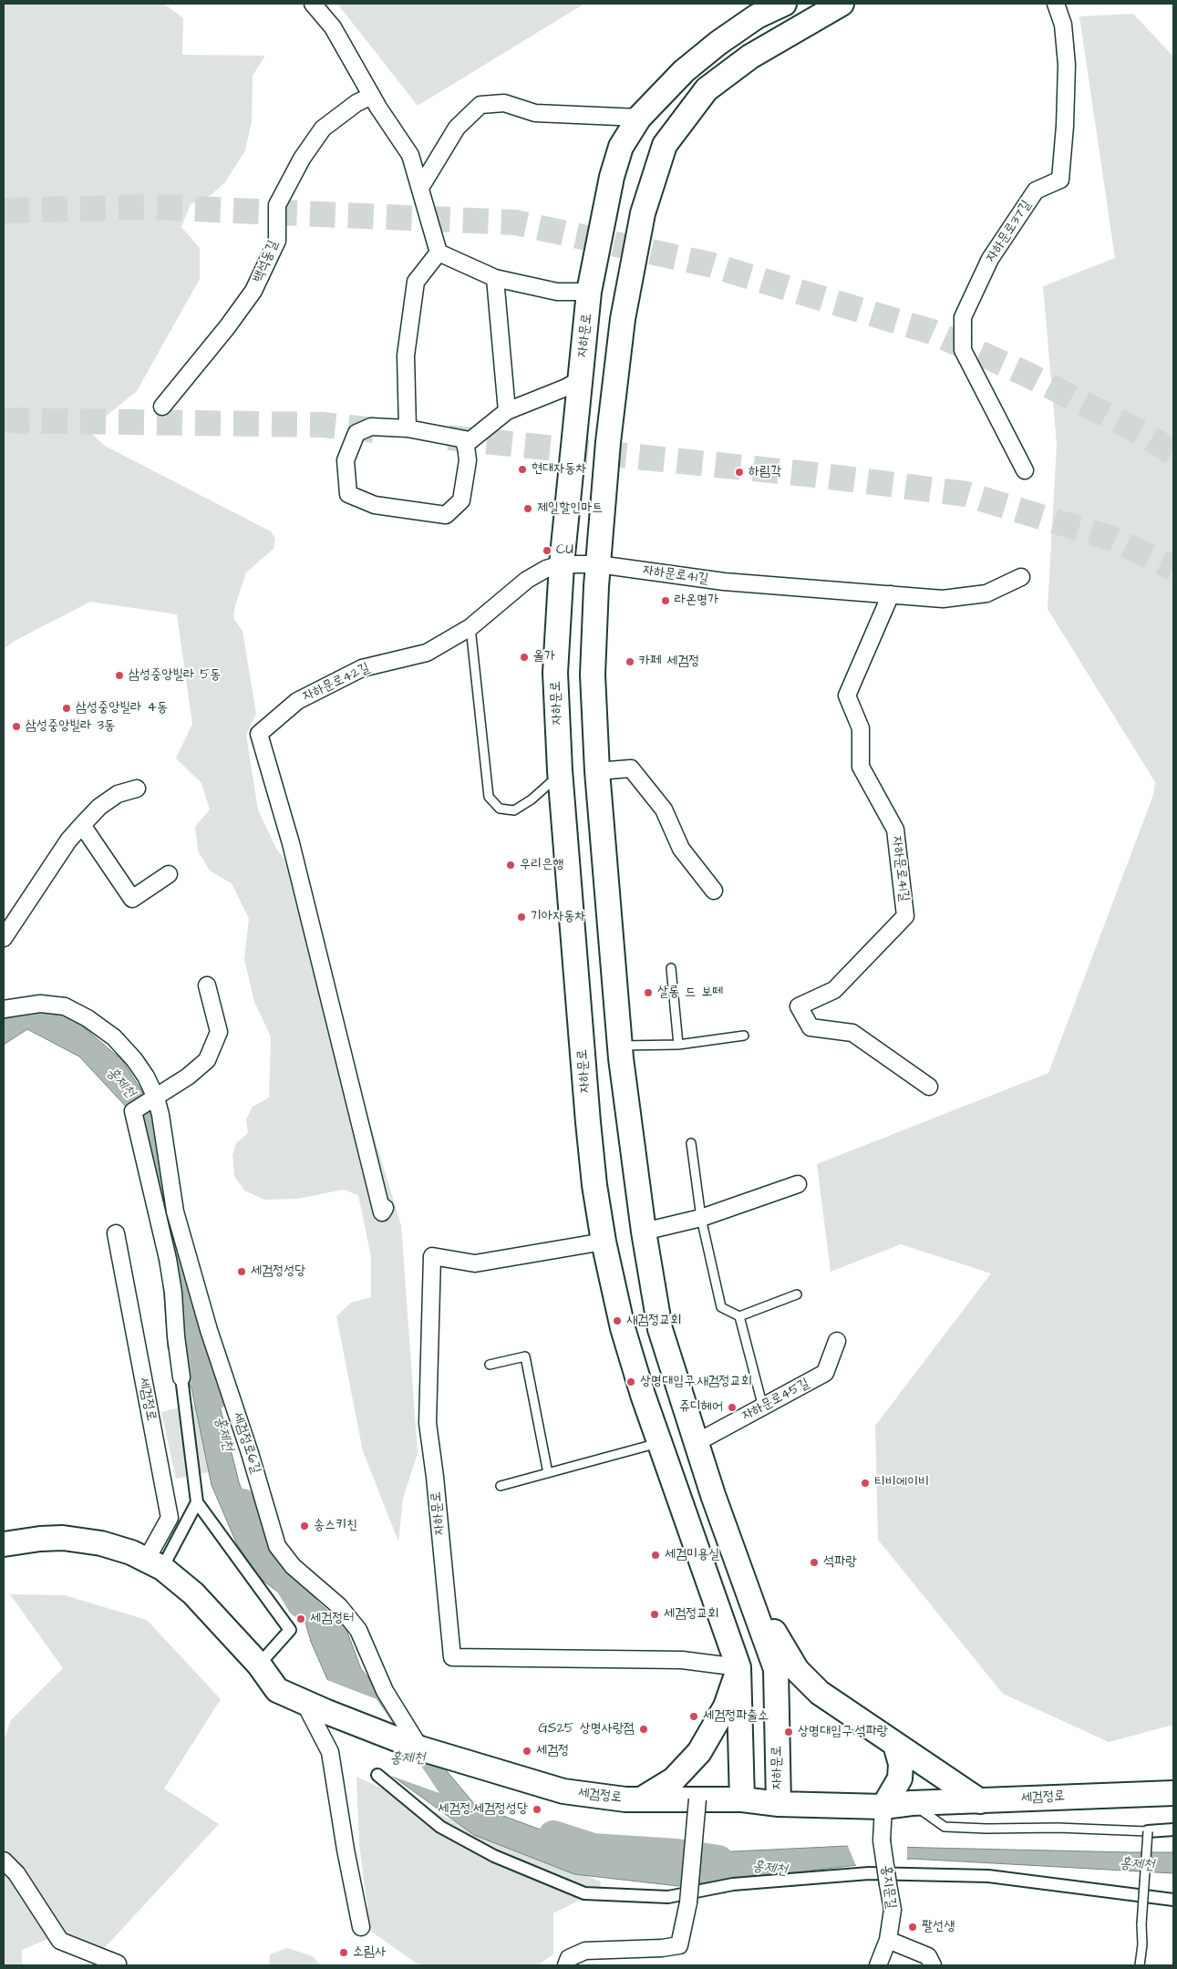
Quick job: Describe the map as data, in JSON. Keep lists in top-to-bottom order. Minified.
{"streets":{"main road":["자하문로","세검정로"],"street":["자하문로37길","백석동길","자하문로41길","자하문로42길","자하문로45길","세검정로6길","홍지문길"]},"crossings":[["자하문로","자하문로41길"],["자하문로","자하문로42길"],["자하문로","세검정로"],["자하문로","자하문로45길"],["자하문로41길","자하문로42길"],["세검정로","세검정로6길"],["세검정로","홍지문길"]],"water":["홍제천"],"places":["현대자동차","하림각","제일할인마트","CU","라온명가","올가","카페 세검정","삼성중앙빌라 5동","삼성중앙빌라 4동","삼성중앙빌라 3동","우리은행","기아자동차","살롱 드 보떼","세검정성당","새검정교회","상명대입구.새검정교회","쥬디헤어","티비에이비","송스키친","세검미용실","석파랑","세검정교회","세검정터","세검정파출소","GS25 상명사랑점","상명대입구.석파랑","세검정","세검정.세검정성당","팔선생","소림사"]}
